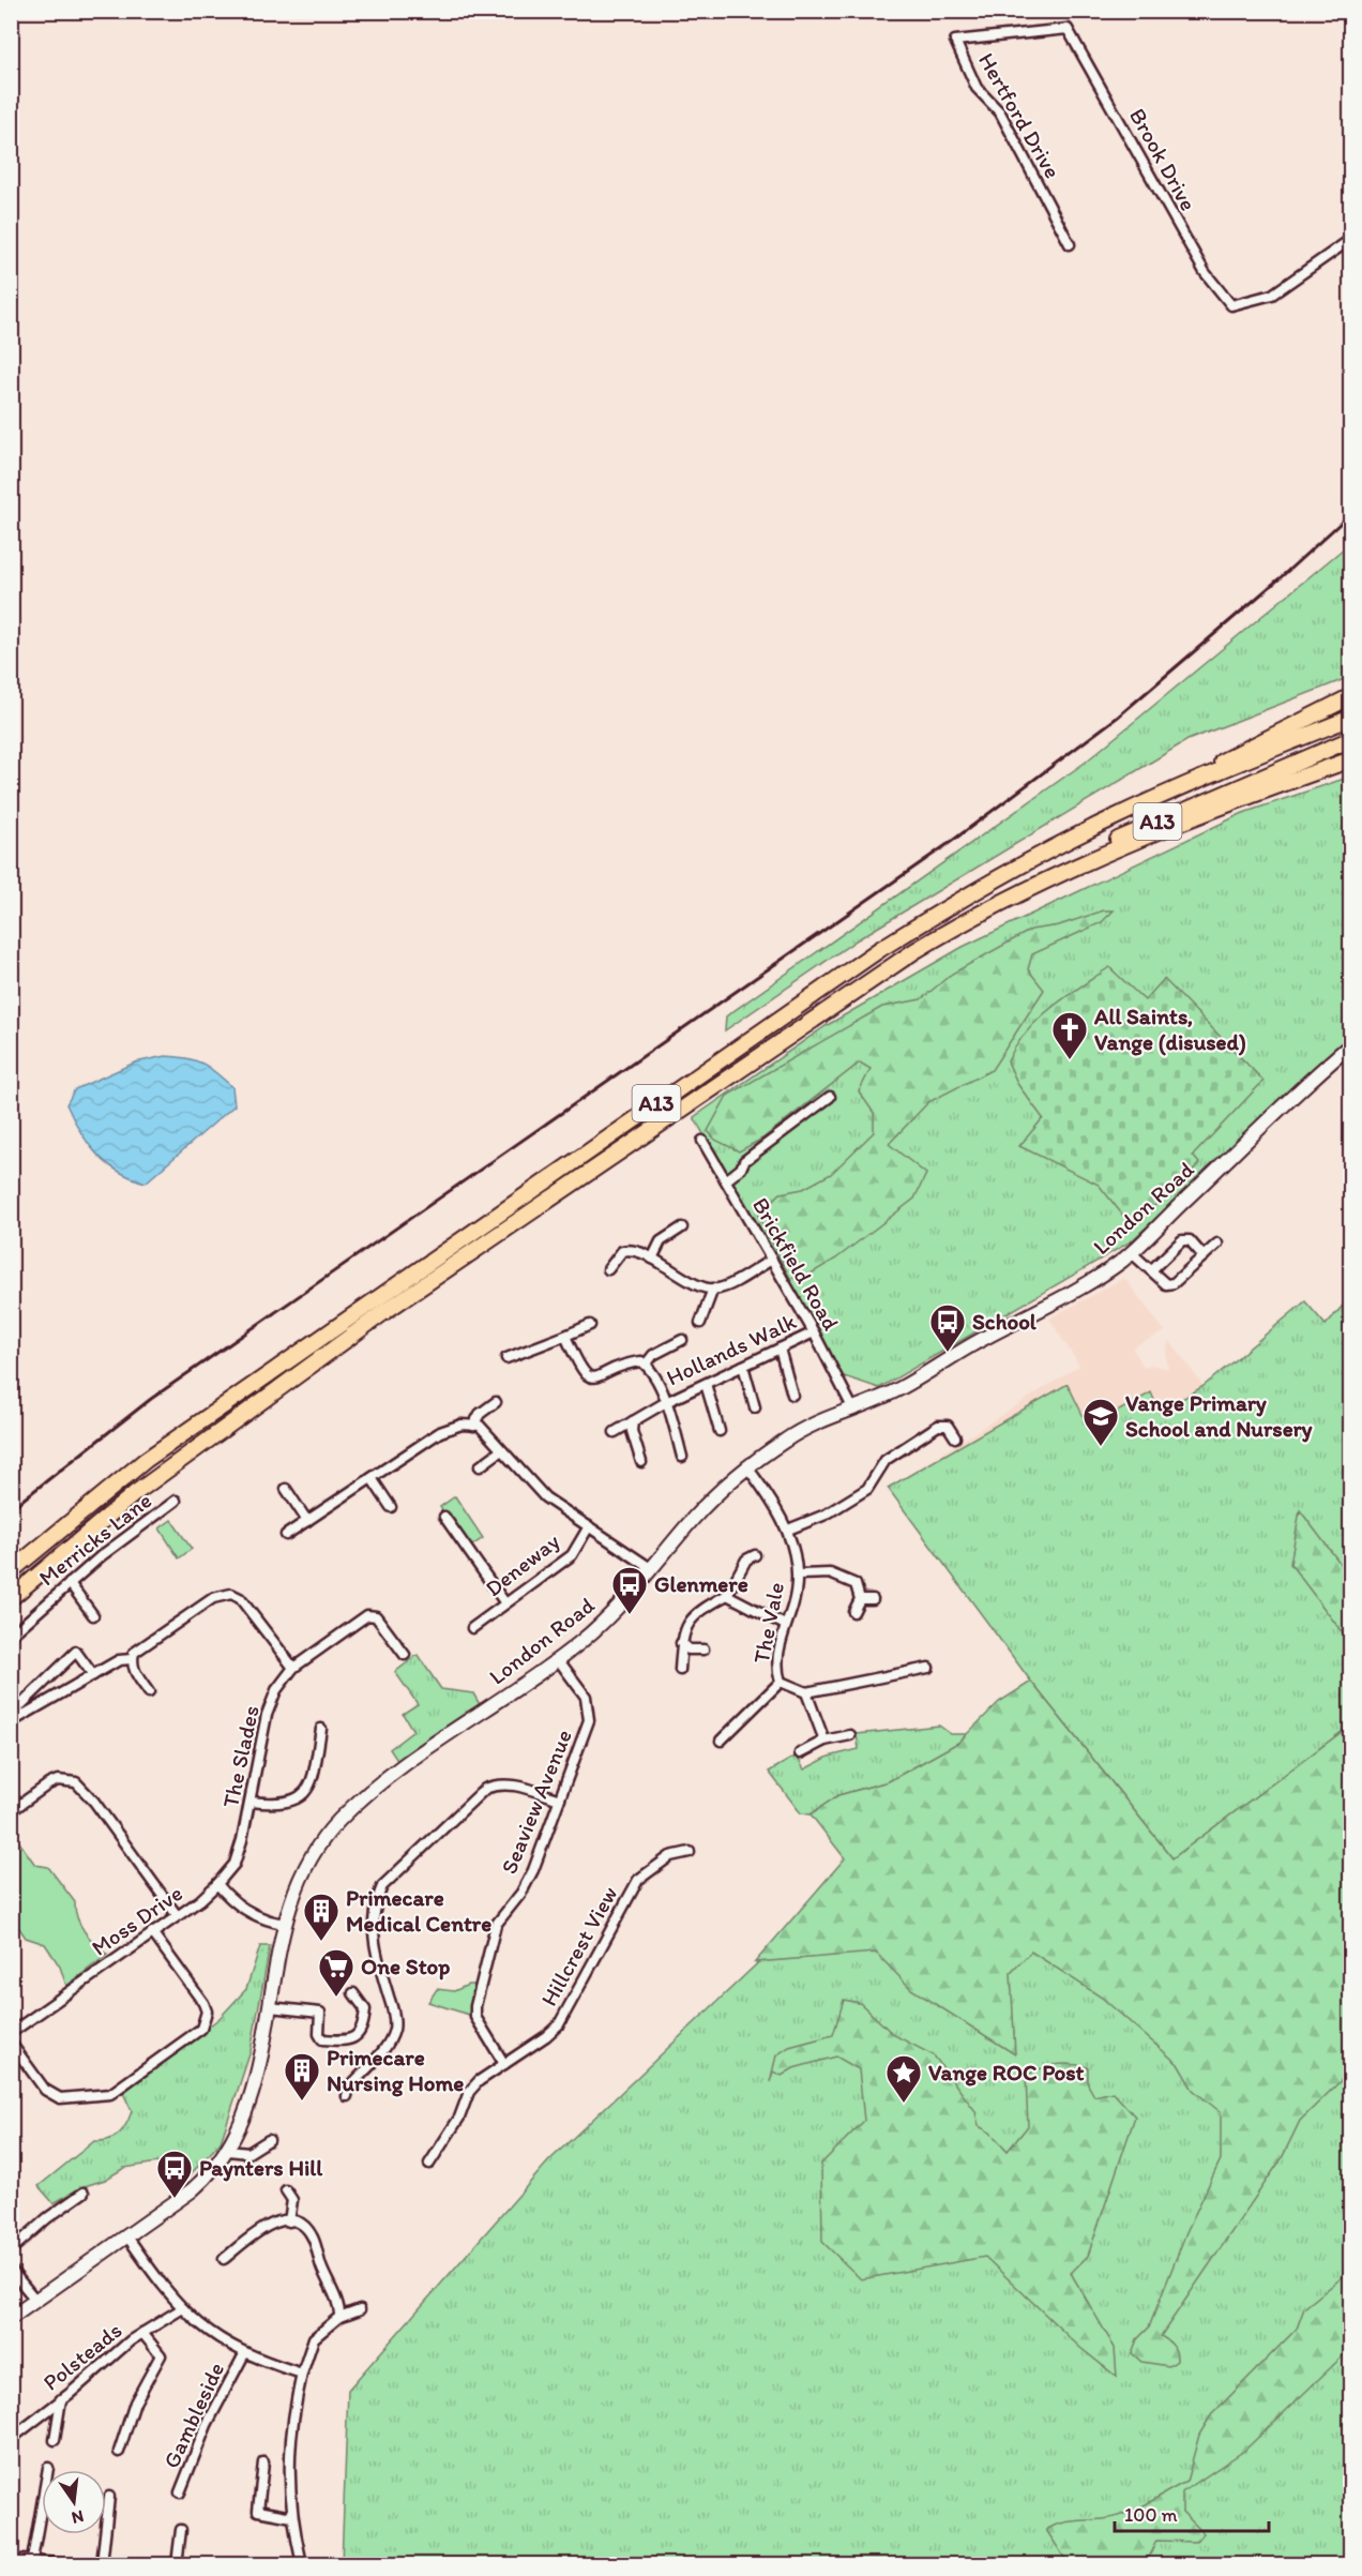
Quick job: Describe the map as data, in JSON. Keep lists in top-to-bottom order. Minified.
{"streets":{"highway":["A13"],"main road":["London Road"],"street":["Hertford Drive","Brook Drive","Brickfield Road","Hollands Walk","Merricks Lane","Deneway","The Vale","The Slades","Seaview Avenue","Moss Drive","Hillcrest View","Polsteads","Gambleside"]},"crossings":[["Hertford Drive","Brook Drive"],["London Road","Brickfield Road"],["London Road","The Vale"],["London Road","Seaview Avenue"],["Brickfield Road","Hollands Walk"],["The Slades","Moss Drive"],["Seaview Avenue","Hillcrest View"]],"places":{"church":["All Saints, Vange (disused)"],"bus stop":["School","Glenmere","Paynters Hill"],"school or university":["Vange Primary School and Nursery"],"building":["Primecare Medical Centre","Primecare Nursing Home"],"supermarket":["One Stop"],"place":["Vange ROC Post"]},"scale_bar":"100 m","north":"bottom"}
